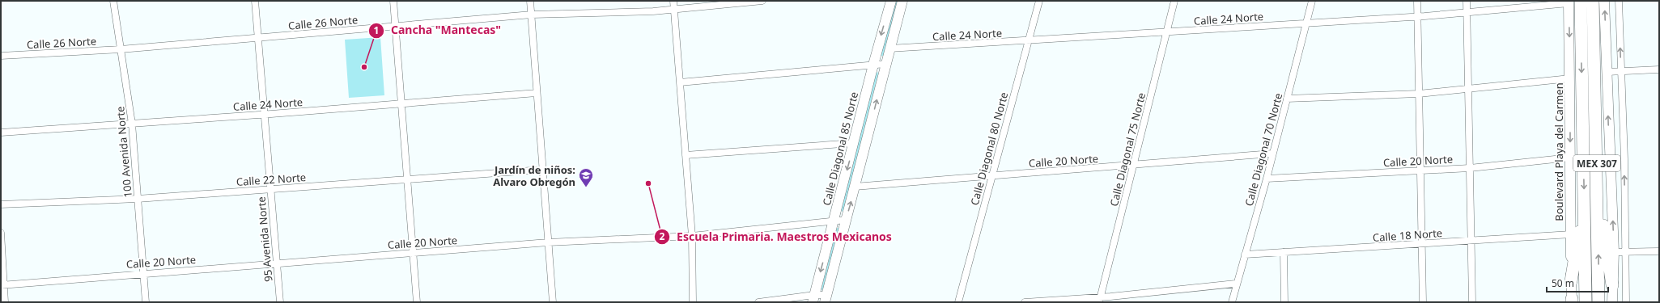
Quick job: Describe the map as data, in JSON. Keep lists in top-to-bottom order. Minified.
{"streets":{"highway":["MEX 307"],"main road":["Calle Diagonal 85 Norte","Boulevard Playa del Carmen"],"street":["Calle 24 Norte","Calle 26 Norte","Calle Diagonal 80 Norte","Calle Diagonal 75 Norte","Calle Diagonal 70 Norte","100 Avenida Norte","Calle 20 Norte","Calle 22 Norte","Calle 18 Norte","95 Avenida Norte"]},"crossings":[["Calle 24 Norte","Calle Diagonal 80 Norte"],["Calle 24 Norte","Calle Diagonal 75 Norte"],["Calle 24 Norte","Calle Diagonal 70 Norte"],["Calle 24 Norte","100 Avenida Norte"],["Calle 24 Norte","Boulevard Playa del Carmen"],["Calle 24 Norte","MEX 307"],["Calle 24 Norte","95 Avenida Norte"],["Calle 26 Norte","100 Avenida Norte"],["Calle 26 Norte","95 Avenida Norte"],["Calle Diagonal 85 Norte","Calle 20 Norte"],["Calle Diagonal 80 Norte","Calle 20 Norte"],["Calle Diagonal 75 Norte","Calle 20 Norte"],["Calle Diagonal 70 Norte","Calle 20 Norte"],["Calle Diagonal 70 Norte","Calle 18 Norte"],["100 Avenida Norte","Calle 20 Norte"],["100 Avenida Norte","Calle 22 Norte"],["Boulevard Playa del Carmen","Calle 20 Norte"],["Boulevard Playa del Carmen","MEX 307"],["Boulevard Playa del Carmen","Calle 18 Norte"],["Calle 20 Norte","95 Avenida Norte"],["Calle 22 Norte","95 Avenida Norte"]],"places":{"other":["Cancha \"Mantecas\"","Escuela Primaria. Maestros Mexicanos"],"school or university":["Jardín de niños: Alvaro Obregón"]},"scale_bar":"50 m"}
